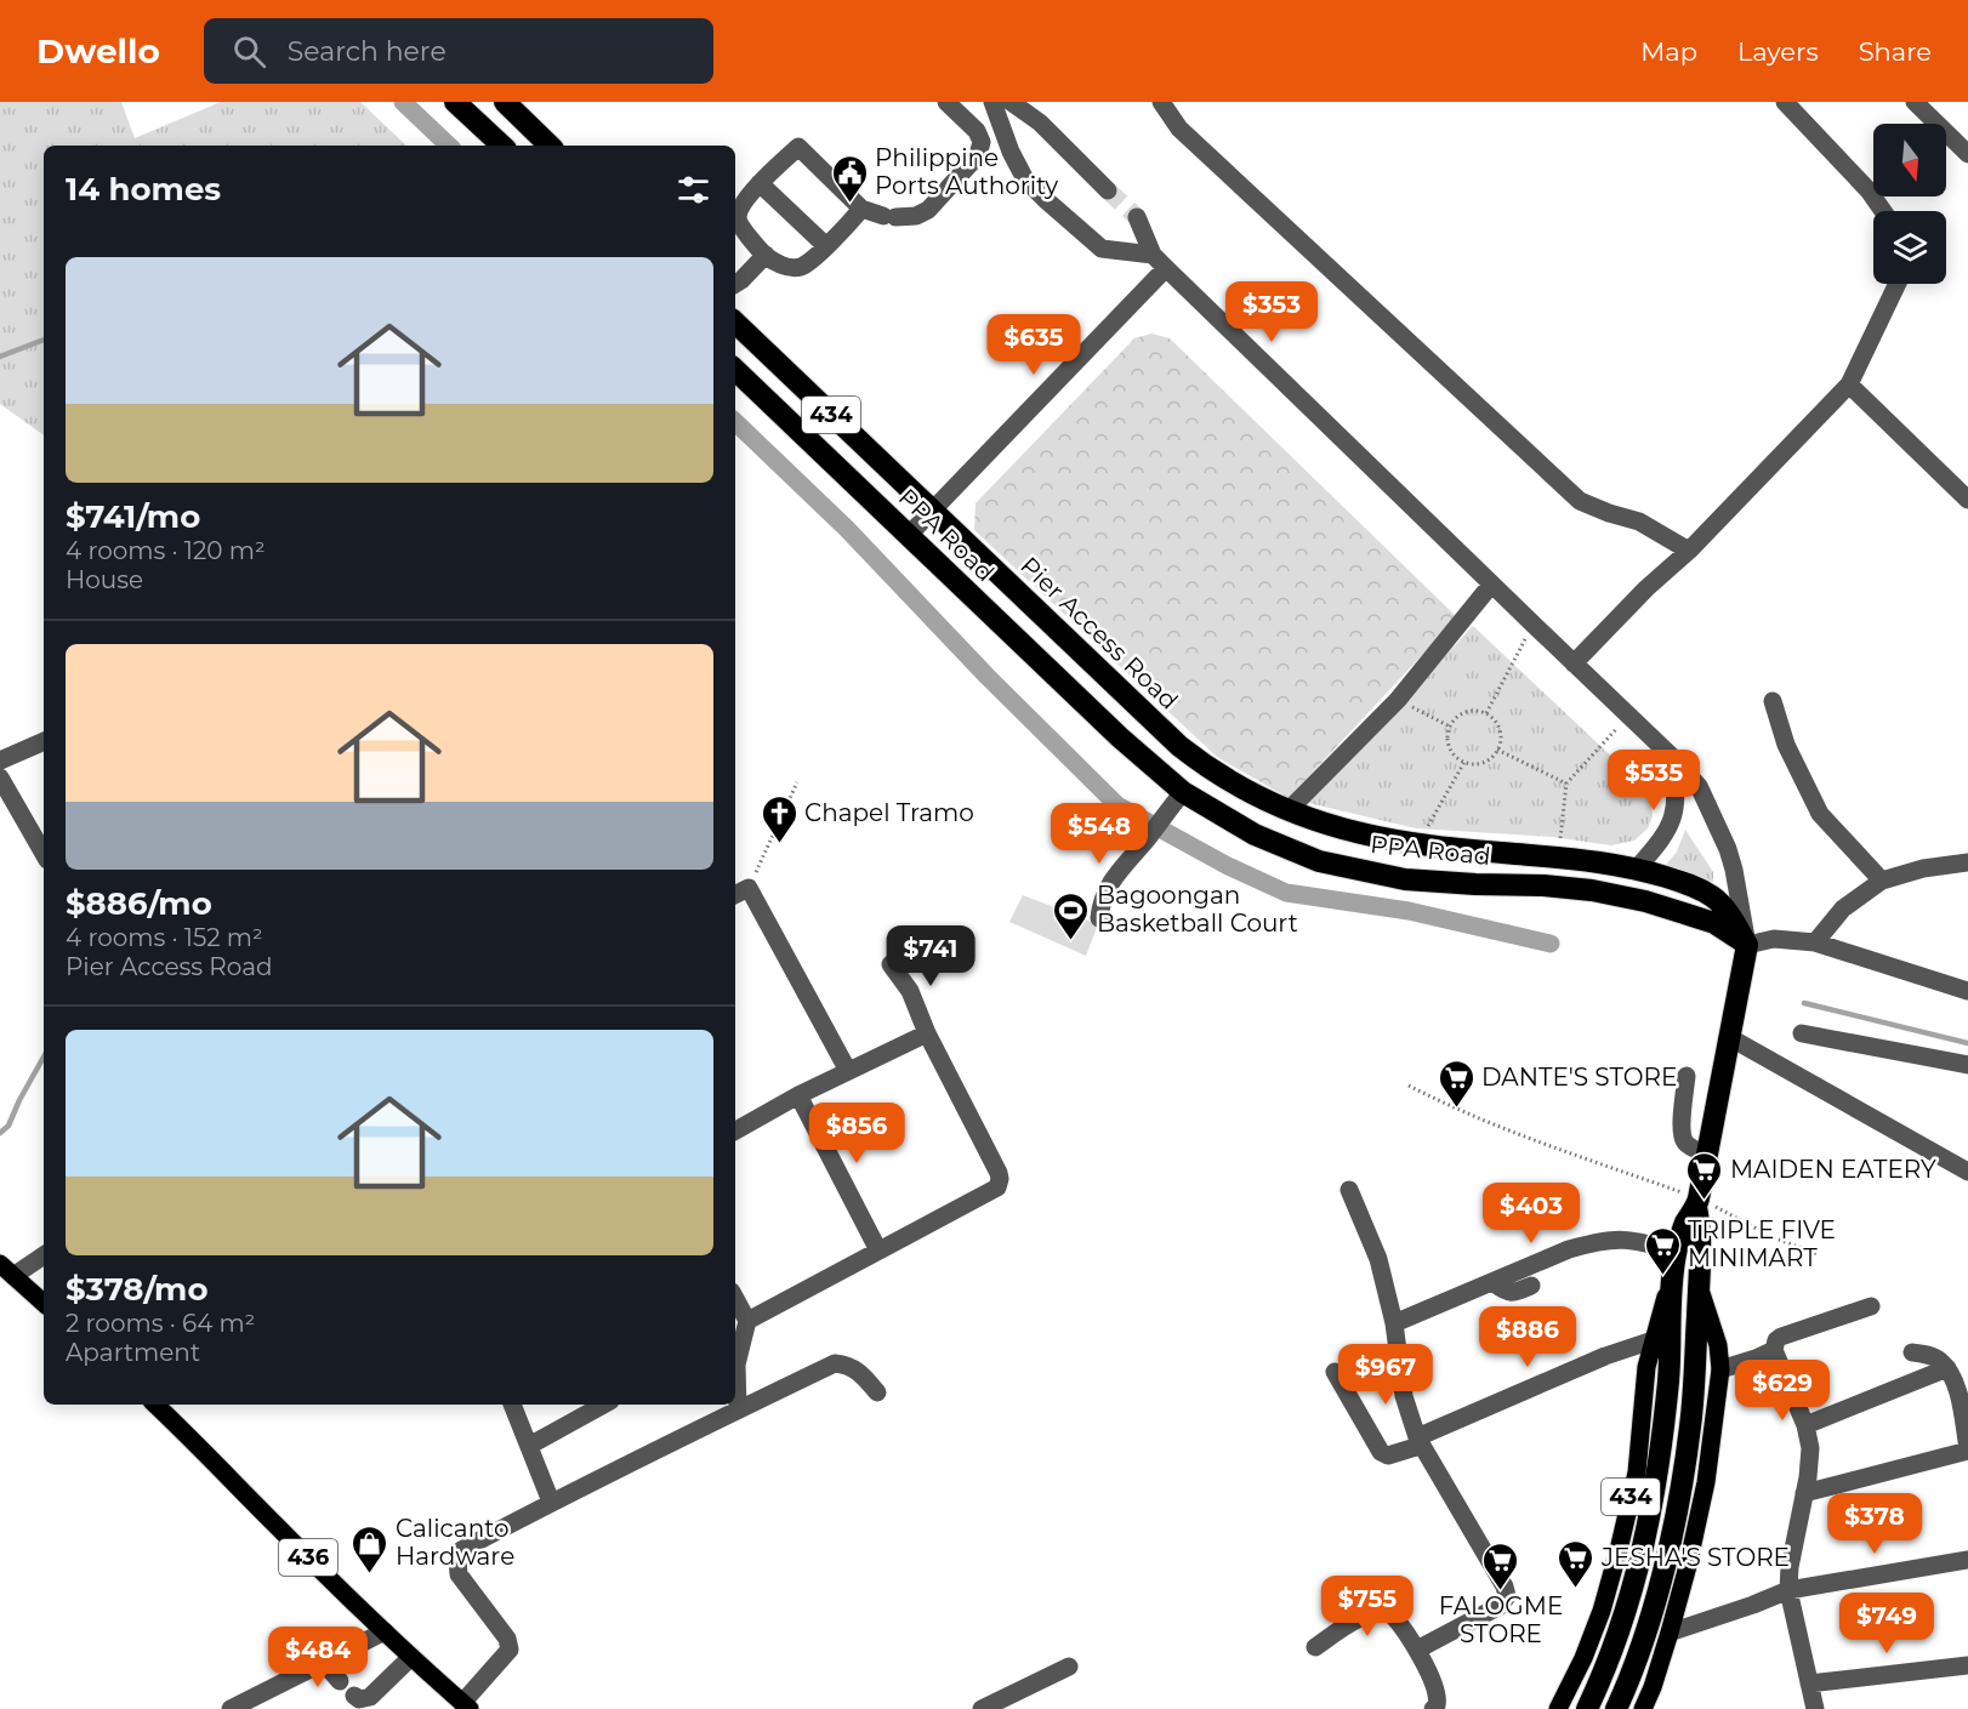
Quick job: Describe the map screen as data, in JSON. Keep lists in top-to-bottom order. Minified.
{"streets":{"highway":["434","PPA Road","Pier Access Road"],"main road":["436"]},"crossings":[["434","PPA Road"],["PPA Road","Pier Access Road"]],"places":{"public building":["Philippine Ports Authority"],"church":["Chapel Tramo"],"sports":["Bagoongan Basketball Court"],"supermarket":["DANTE'S STORE","MAIDEN EATERY","TRIPLE FIVE MINIMART","JESHA'S STORE","FALOGME STORE"],"shop":["Calicanto Hardware"]},"north":"bottom","page":{"header":"Dwello","search":"Search here","nav":["Map","Layers","Share"],"heading":"14 homes","list":[{"name":"$741/mo","note":"4 rooms · 120 m² · House"},{"name":"$886/mo","note":"4 rooms · 152 m² · Pier Access Road"},{"name":"$378/mo","note":"2 rooms · 64 m² · Apartment"}],"price":["$353","$635","$535","$548","$741","$856","$403","$886","$967","$629","$378","$755","$749","$484"]}}
